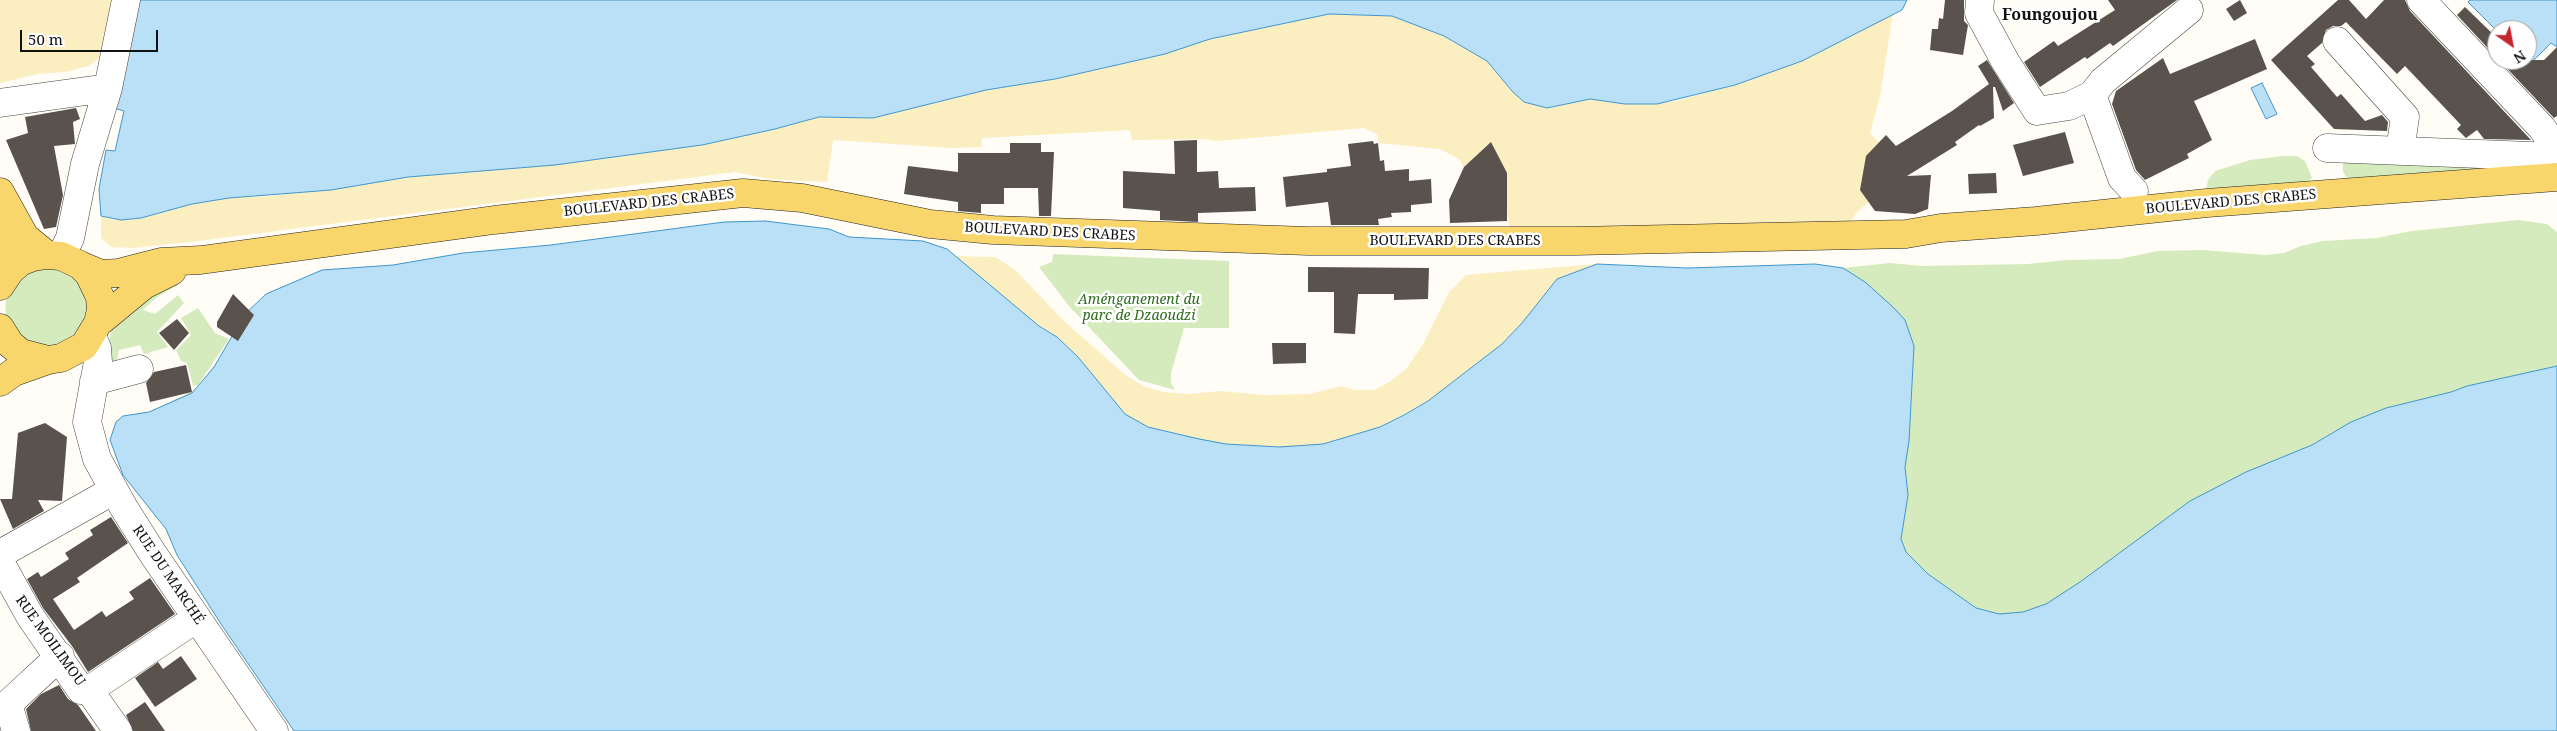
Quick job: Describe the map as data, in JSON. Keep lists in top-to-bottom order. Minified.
{"streets":{"main road":["BOULEVARD DES CRABES"],"street":["RUE DU MARCHÉ","RUE MOILIMOU"]},"crossings":[["BOULEVARD DES CRABES","RUE DU MARCHÉ"]],"districts":["Foungoujou"],"parks":["Aménganement du parc de Dzaoudzi"],"scale_bar":"50 m","north":"bottom right"}
